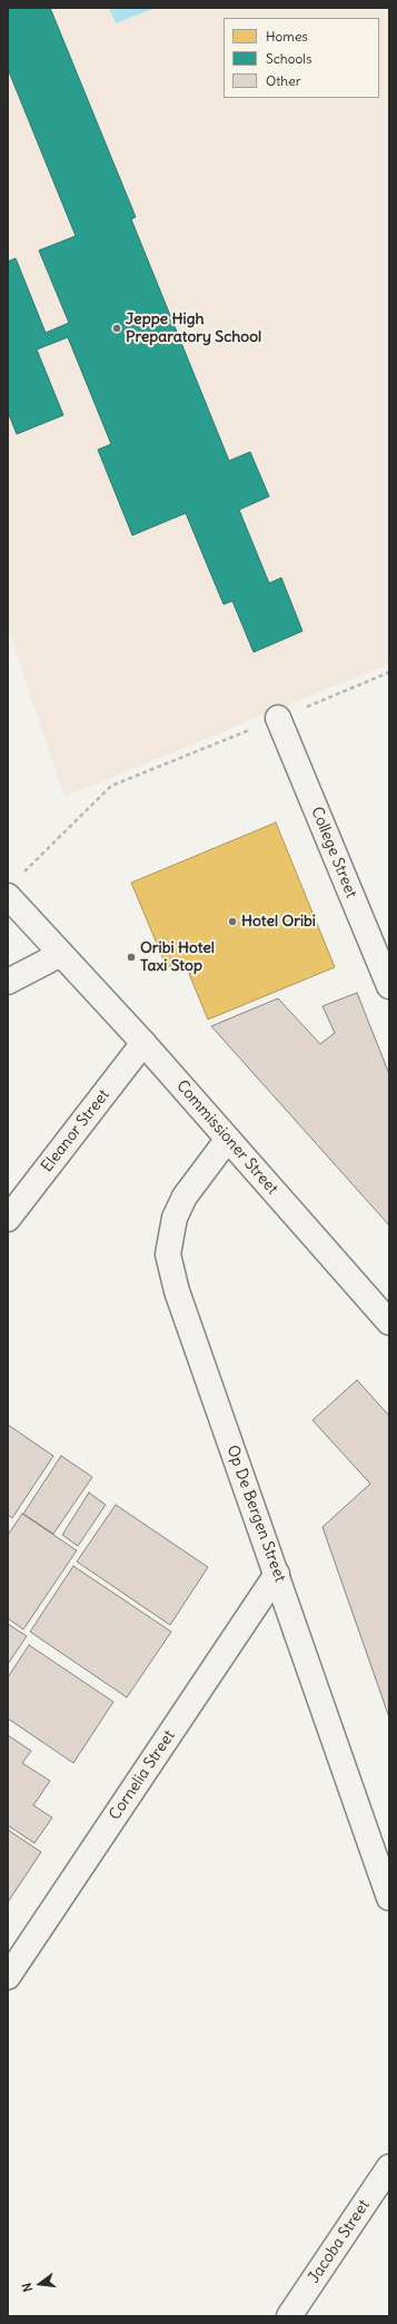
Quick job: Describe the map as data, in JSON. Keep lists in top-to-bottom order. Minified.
{"streets":{"main road":["College Street","Eleanor Street","Commissioner Street","Op De Bergen Street","Cornelia Street","Jacoba Street"]},"crossings":[["Eleanor Street","Commissioner Street"],["Commissioner Street","Op De Bergen Street"],["Op De Bergen Street","Cornelia Street"]],"places":["Jeppe High Preparatory School","Hotel Oribi","Oribi Hotel Taxi Stop"],"legend":["Homes","Schools","Other"],"north":"left"}
